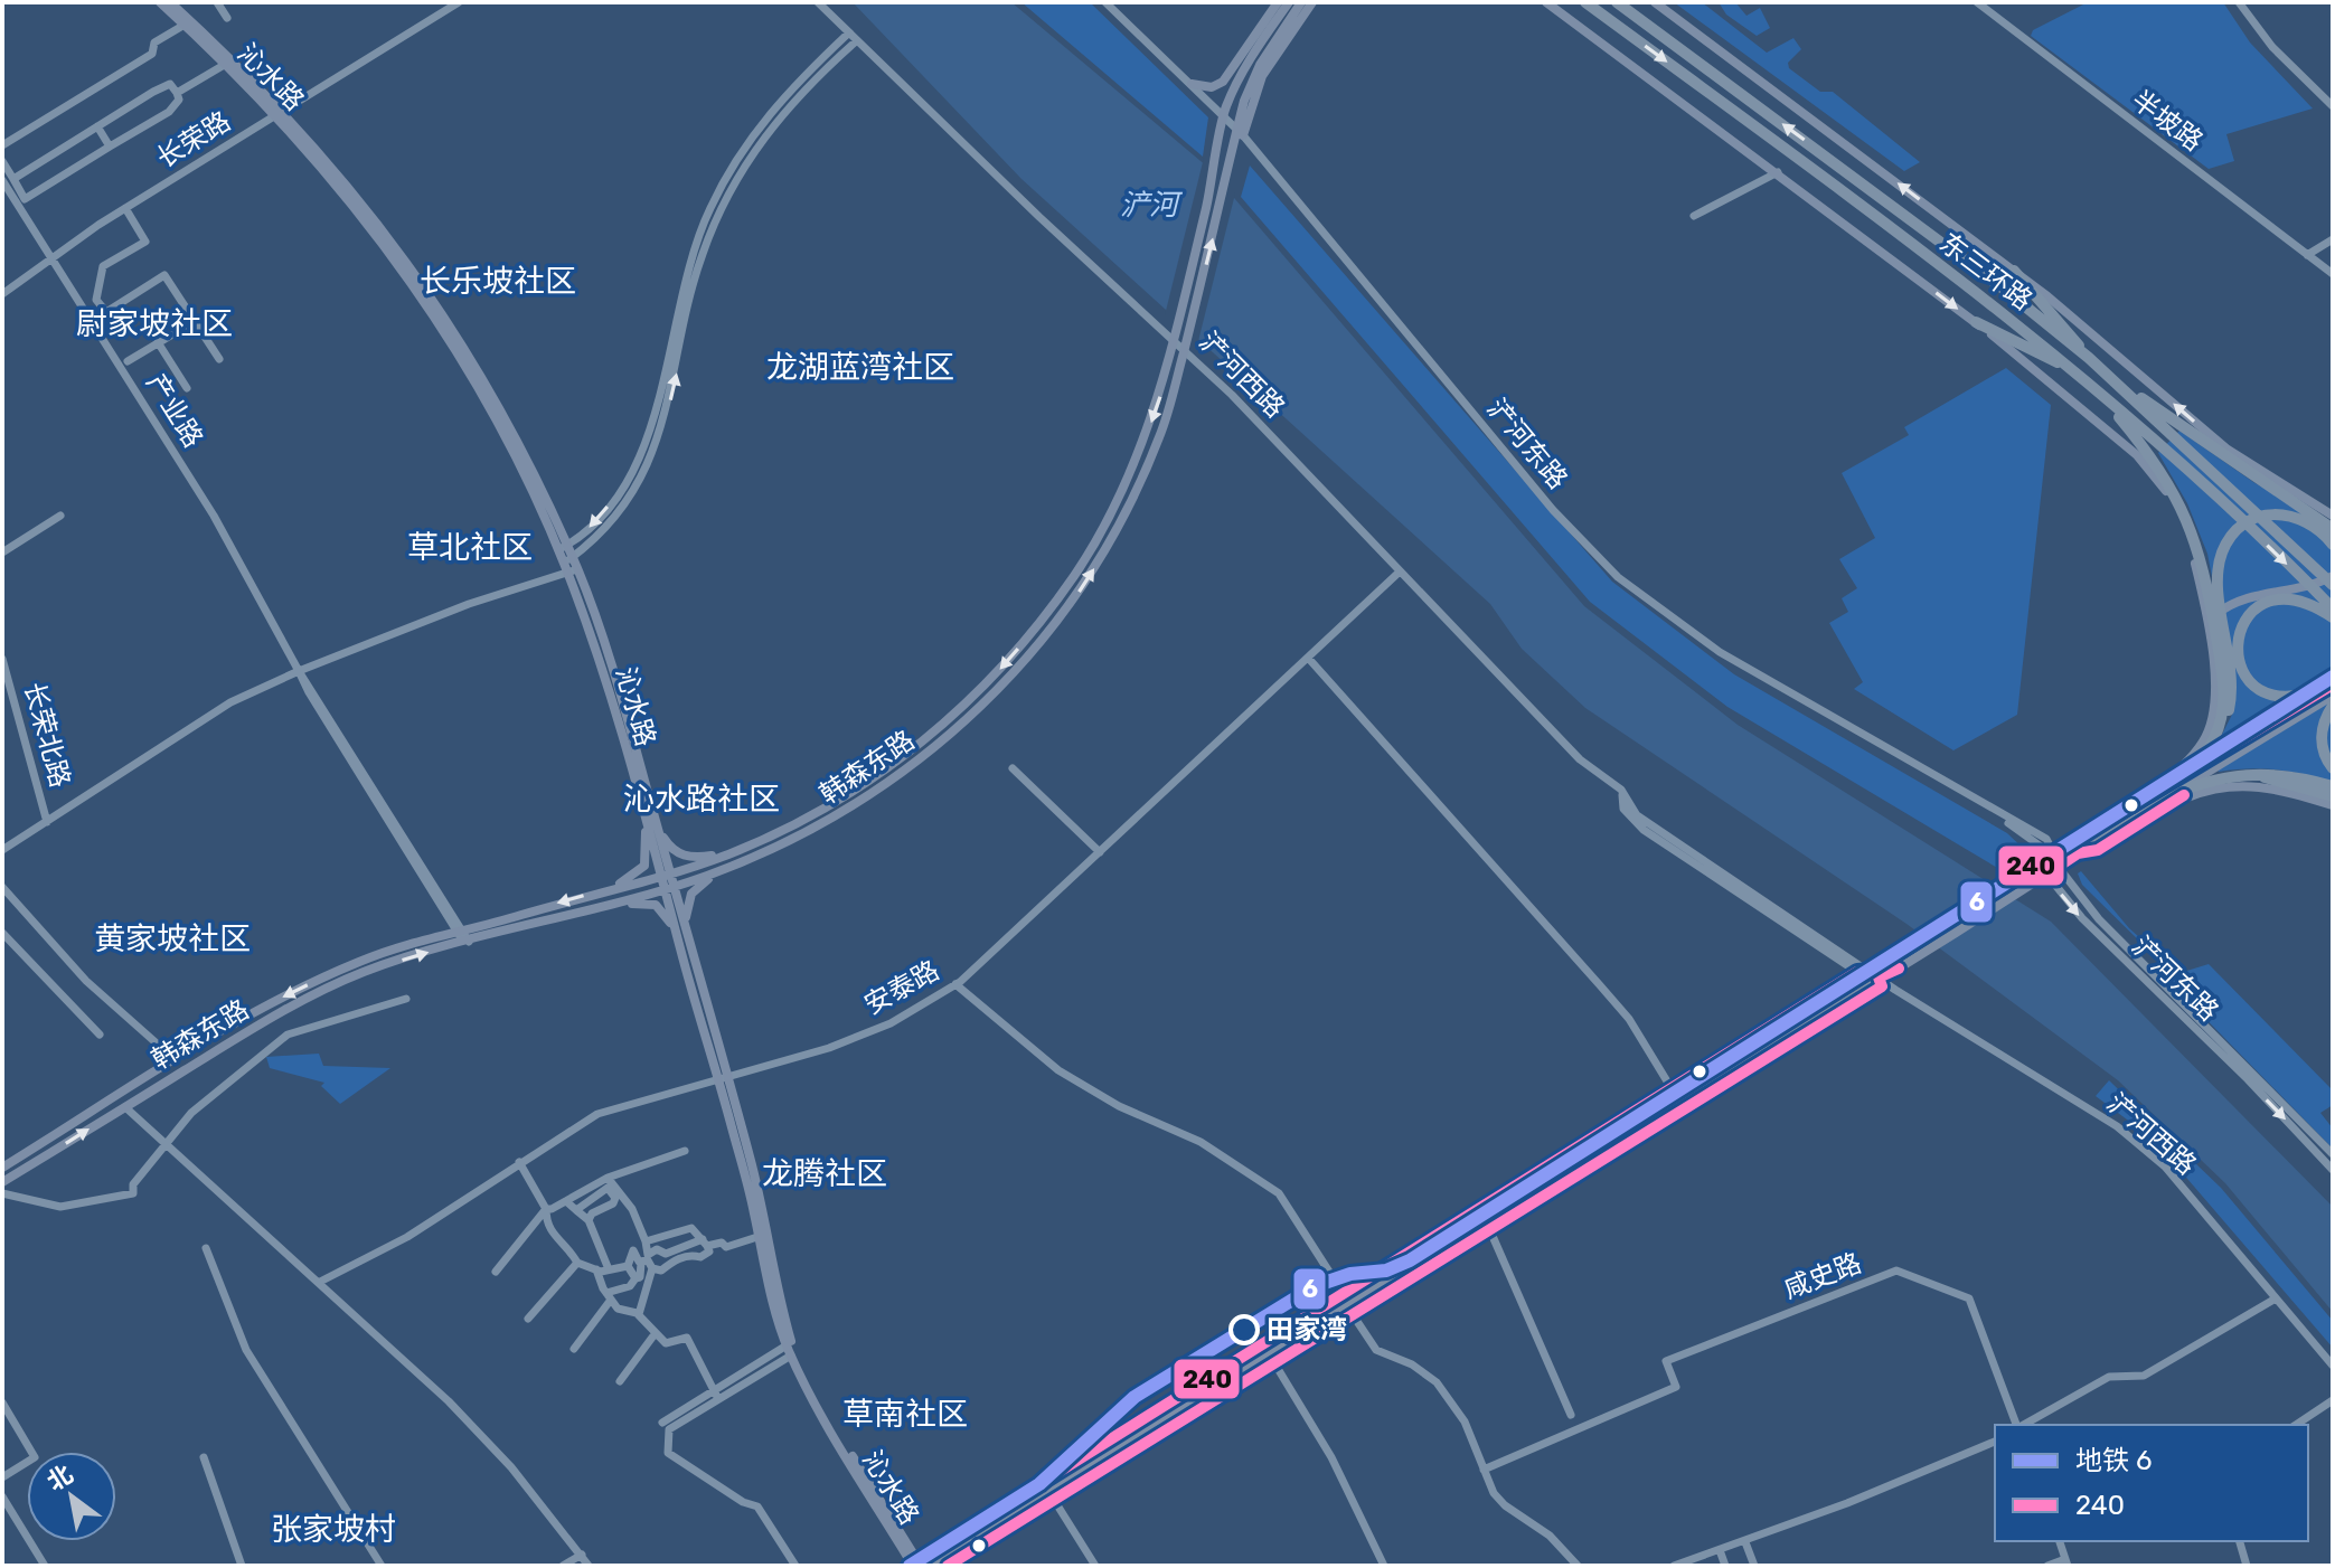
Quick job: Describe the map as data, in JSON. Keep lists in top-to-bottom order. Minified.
{"streets":{"highway":["东三环路"],"main road":["沁水路","韩森东路"],"street":["半坡路","长荣路","浐河西路","产业路","浐河东路","长荣北路","安泰路","咸史路"]},"crossings":[["沁水路","长荣路"],["沁水路","韩森东路"],["沁水路","安泰路"],["长荣路","产业路"],["浐河西路","韩森东路"],["浐河西路","安泰路"],["产业路","韩森东路"],["浐河东路","韩森东路"]],"districts":["长乐坡社区","尉家坡社区","龙湖蓝湾社区","草北社区","沁水路社区","黄家坡社区","龙腾社区","草南社区","张家坡村"],"water":["浐河"],"places":["田家湾"],"lines":["metro line 6","transit line 240"],"legend":["地铁 6","240"],"north":"top left"}
